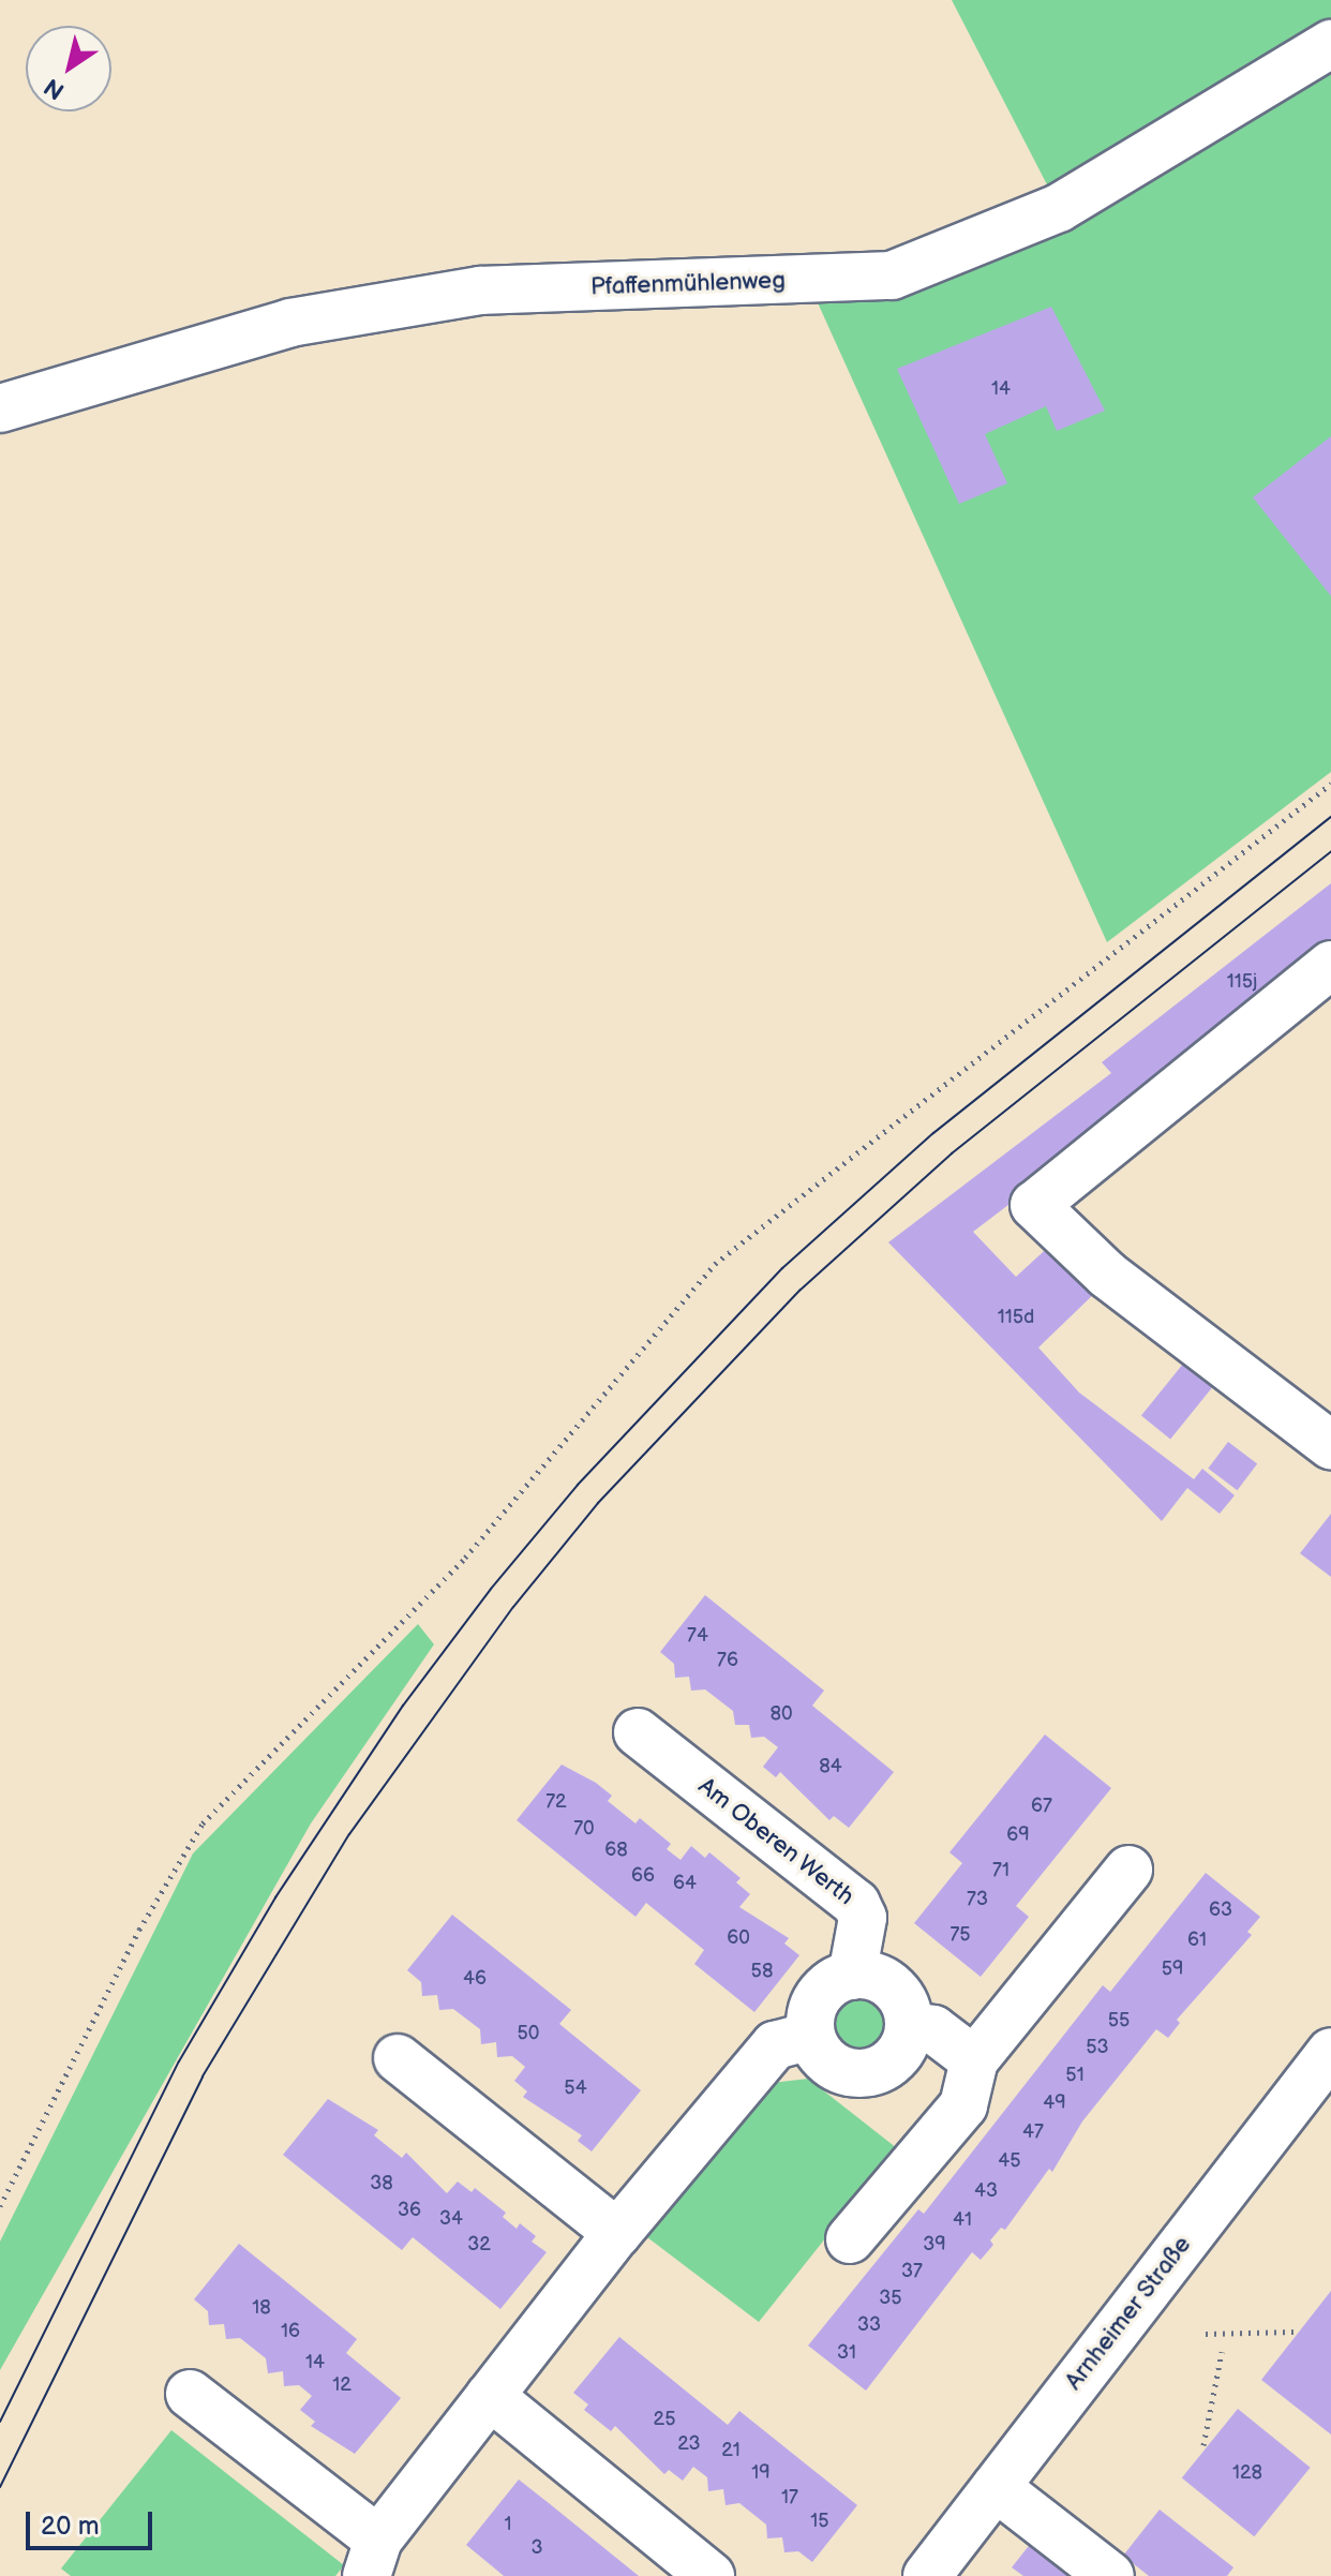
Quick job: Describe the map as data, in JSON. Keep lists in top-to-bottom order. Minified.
{"streets":{"street":["Pfaffenmühlenweg","Am Oberen Werth","Arnheimer Straße"]},"house_numbers":["14","115j","115d","74","76","80","84","72","67","70","69","68","71","66","64","73","63","75","60","61","59","58","46","55","50","53","51","54","49","47","45","38","43","36","34","41","32","39","37","35","18","33","16","31","14","12","25","23","21","19","128","17","15","1","3"],"scale_bar":"20 m","north":"bottom left"}
